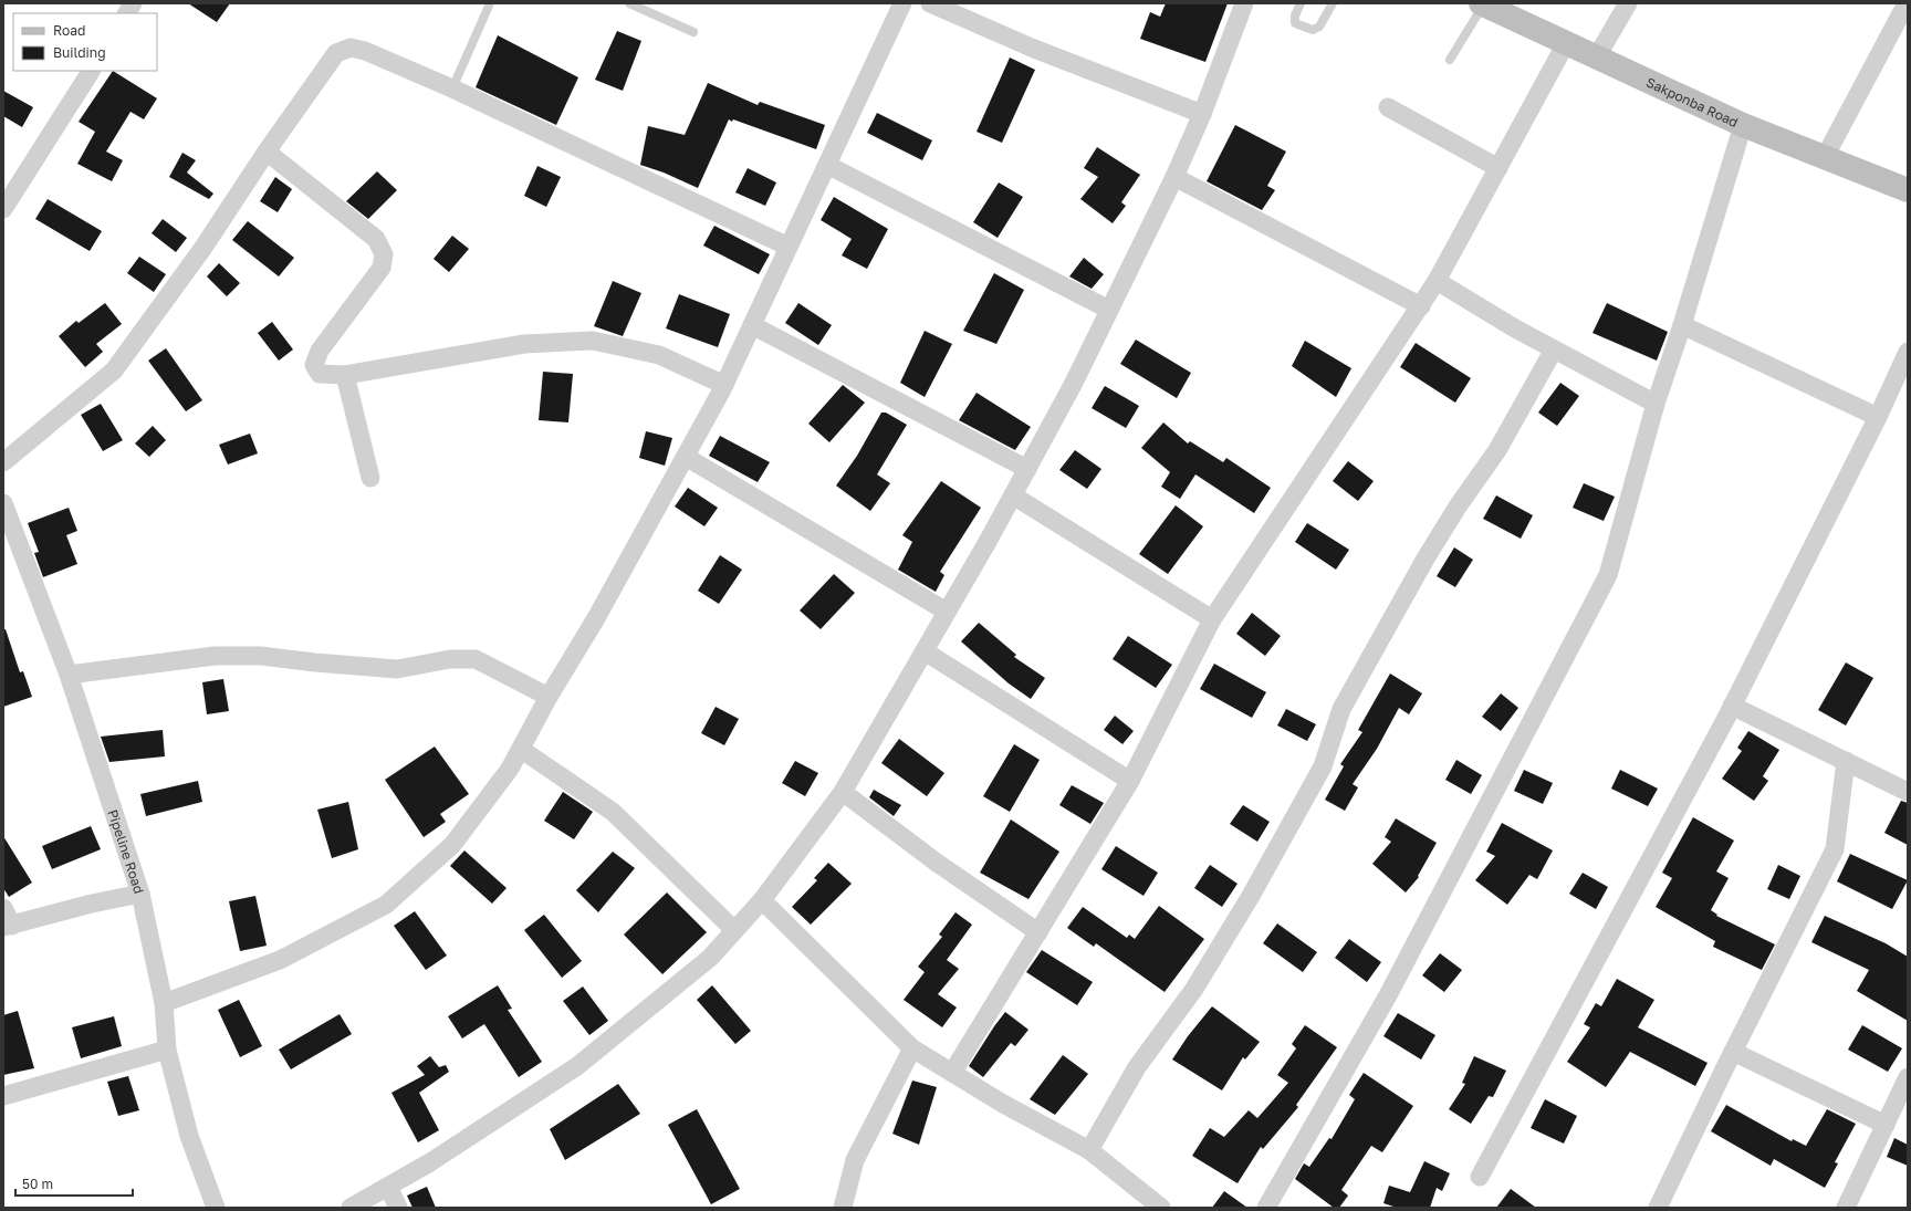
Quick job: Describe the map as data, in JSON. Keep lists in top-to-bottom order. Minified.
{"streets":{"main road":["Sakponba Road"],"street":["Pipeline Road"]},"legend":["Road","Building"],"scale_bar":"50 m"}
